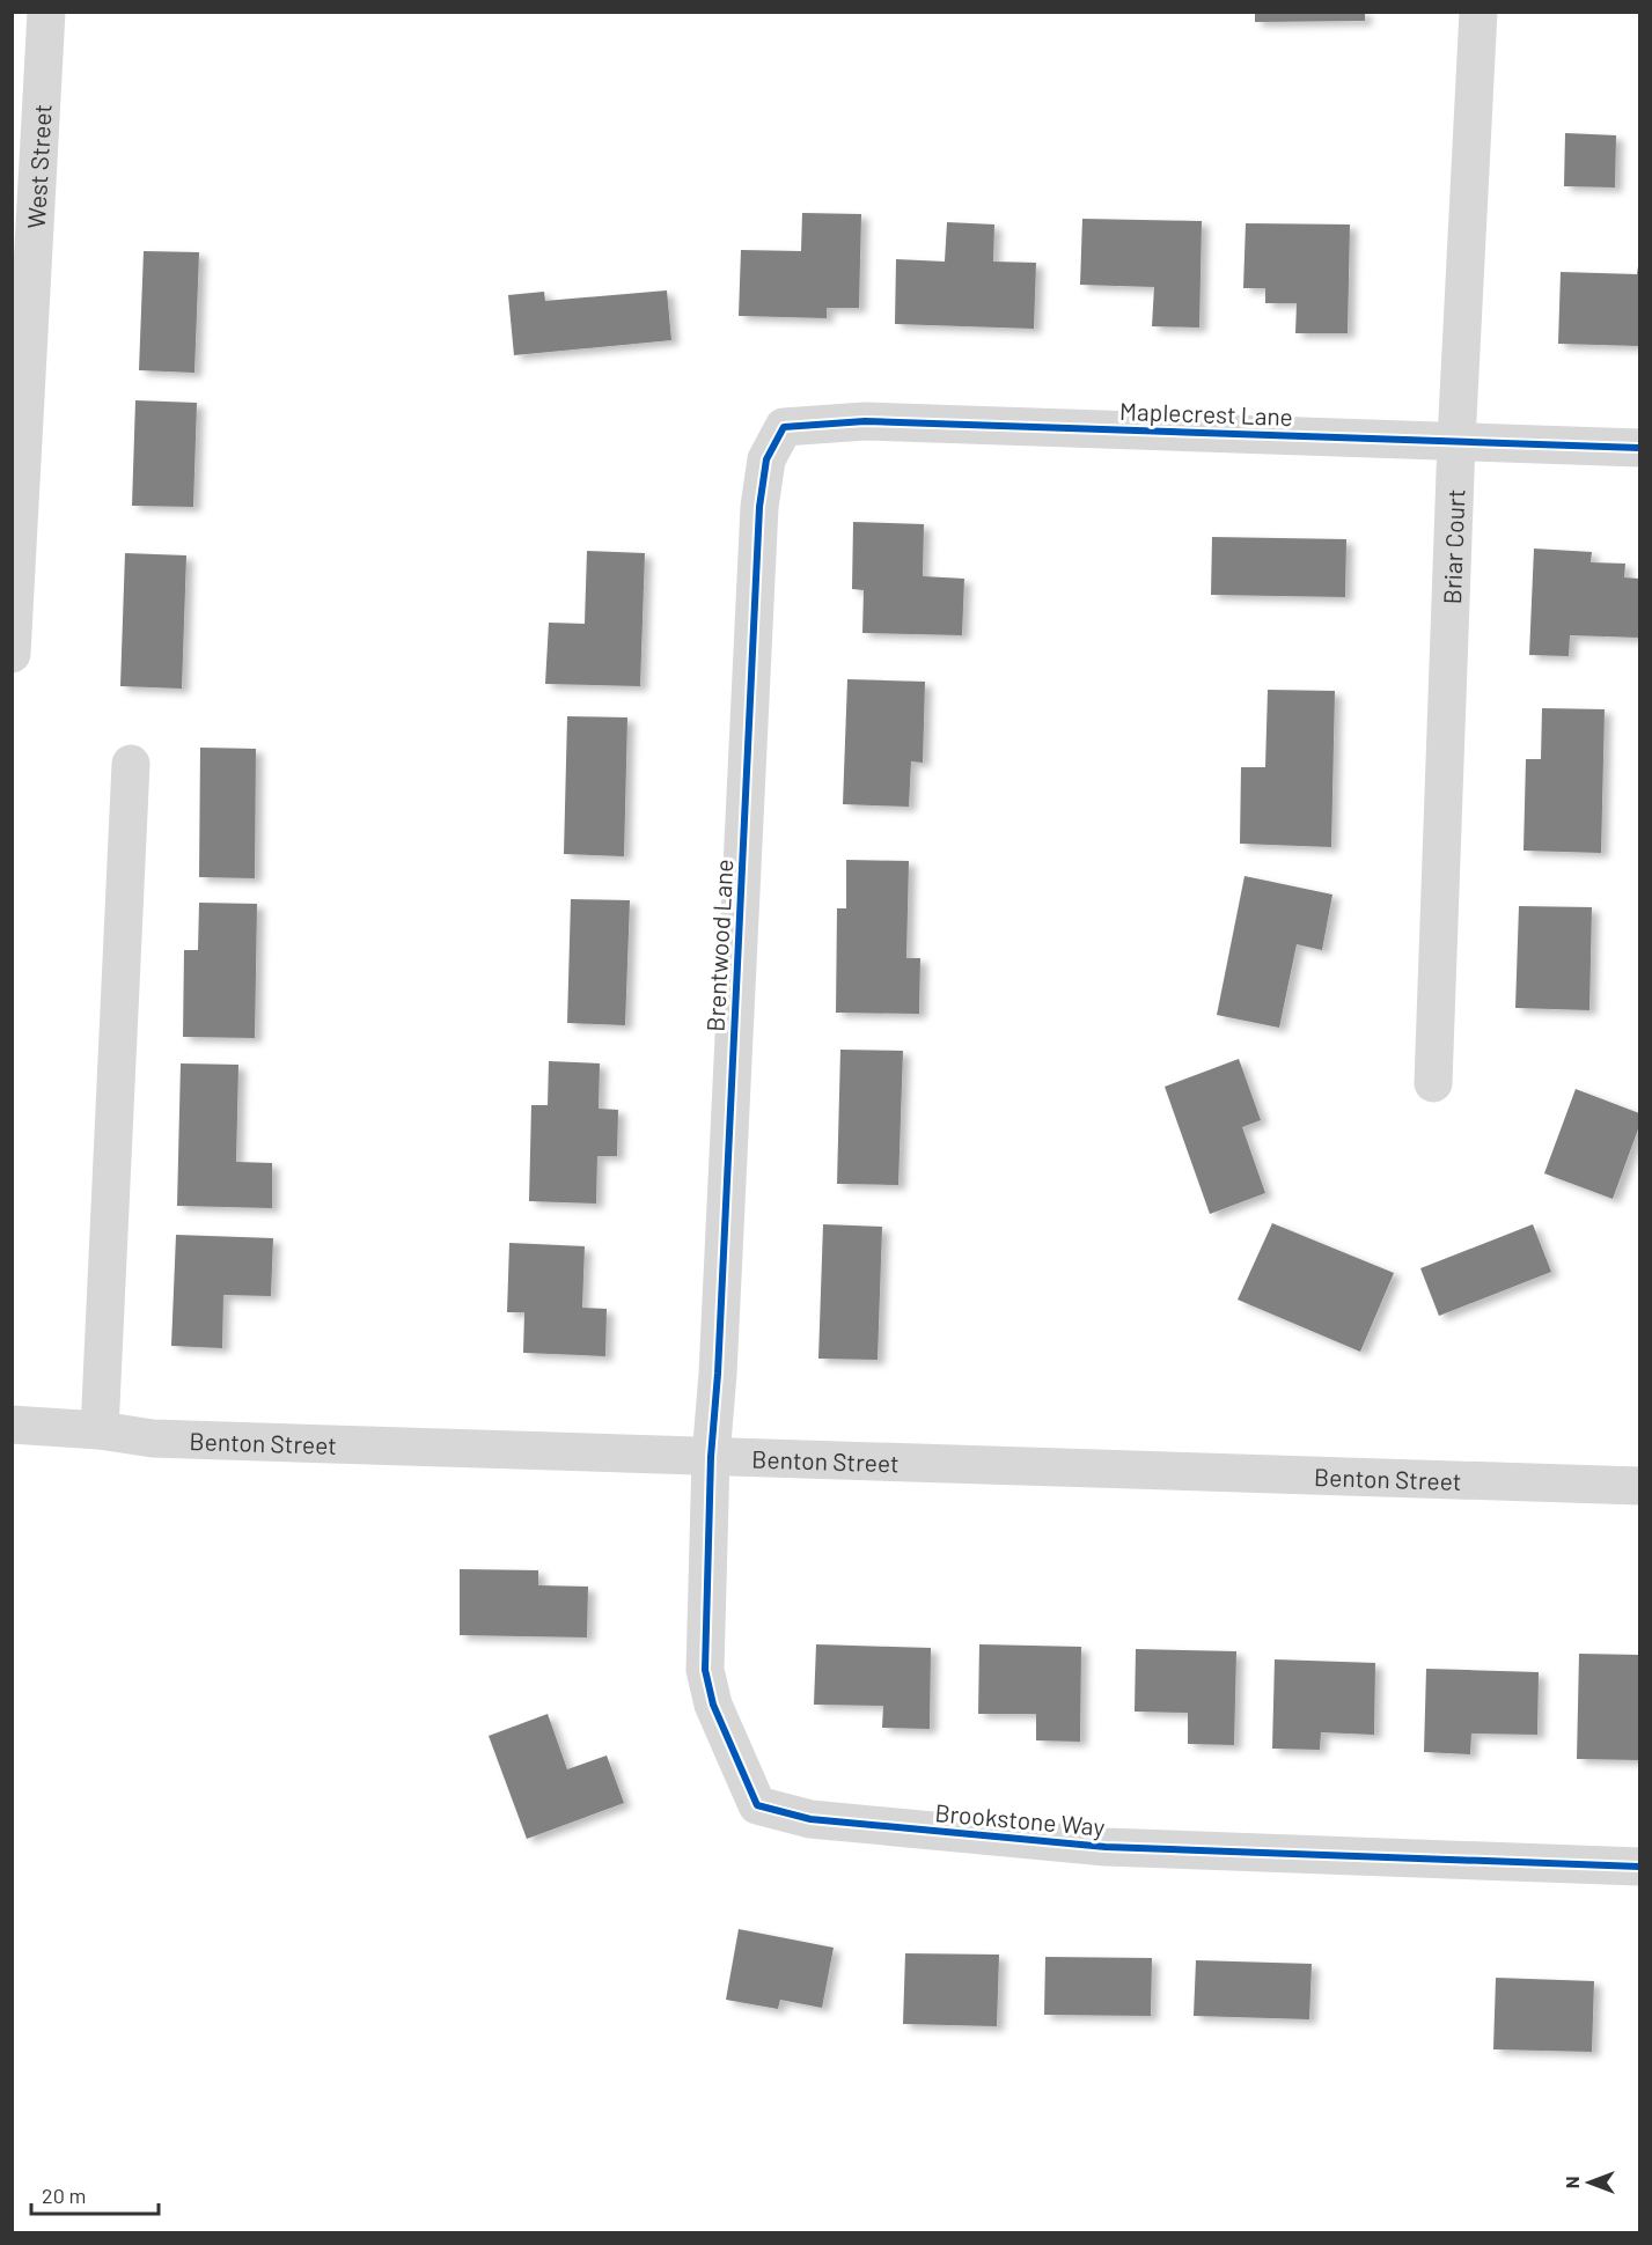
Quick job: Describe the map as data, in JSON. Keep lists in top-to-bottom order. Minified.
{"streets":{"street":["West Street","Maplecrest Lane","Briar Court","Brentwood Lane","Benton Street","Brookstone Way"]},"crossings":[["Maplecrest Lane","Briar Court"],["Maplecrest Lane","Brentwood Lane"],["Brentwood Lane","Benton Street"],["Brentwood Lane","Brookstone Way"],["Benton Street","Brookstone Way"]],"scale_bar":"20 m","north":"left"}
